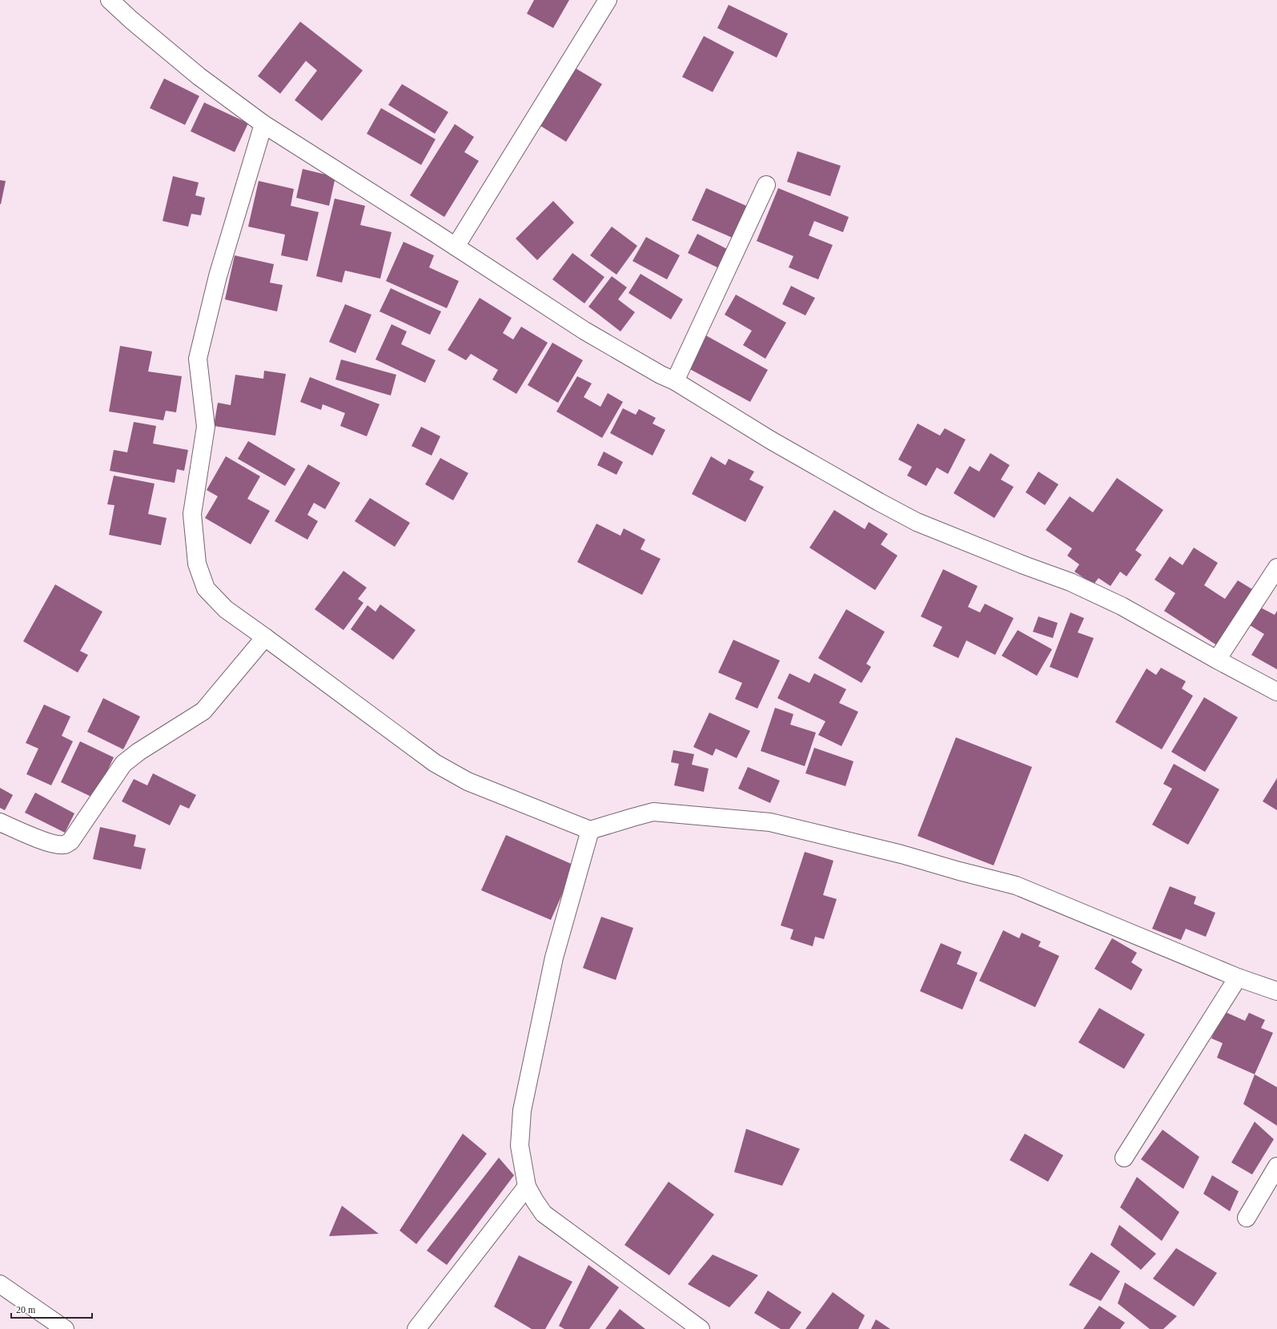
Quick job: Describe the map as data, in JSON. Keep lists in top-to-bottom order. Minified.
{"scale_bar":"20 m"}
